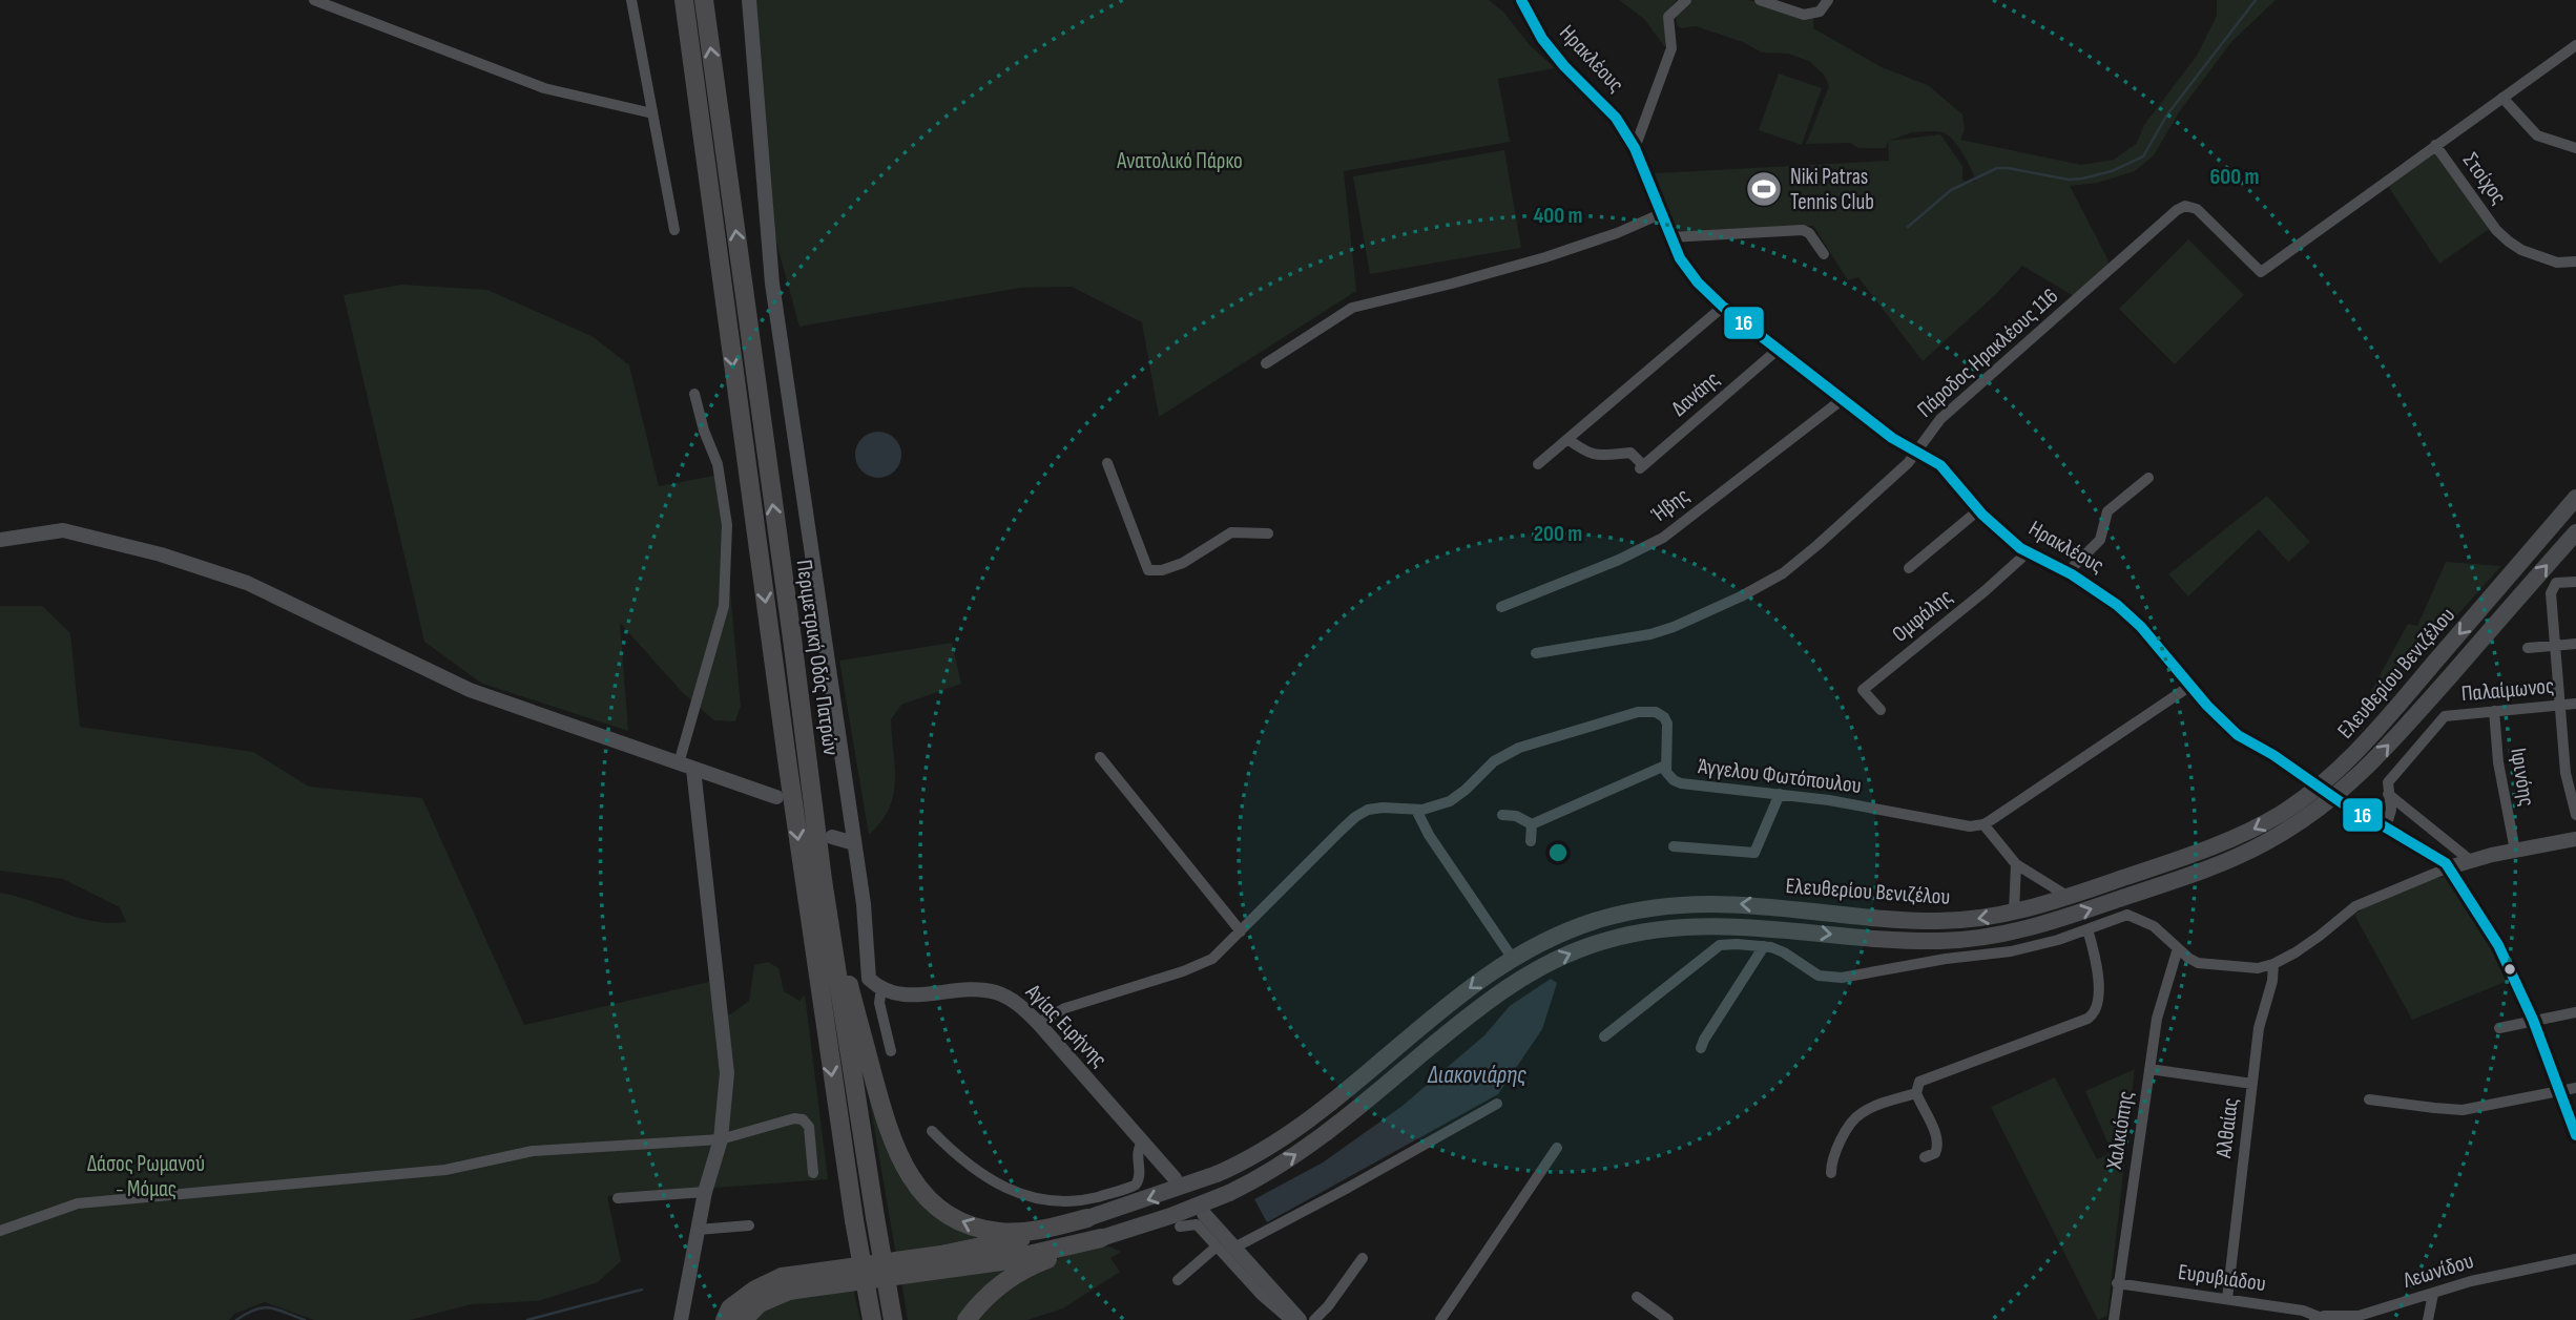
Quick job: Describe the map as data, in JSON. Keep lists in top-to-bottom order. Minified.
{"streets":{"highway":["Περιμετρική Οδός Πατρών"],"main road":["Ελευθερίου Βενιζέλου"],"street":["Ηρακλέους","Στοίχος","Πάροδος Ηρακλέους 116","Δανάης","Ήβης","Ομφάλης","Παλαίμωνος","Άγγελου Φωτόπουλου","Ιφινόης","Αγίας Ειρήνης","Αλθαίας","Χαλκιόπης","Λεωνίδου","Ευρυβιάδου"]},"crossings":[["Ηρακλέους","Πάροδος Ηρακλέους 116"],["Ηρακλέους","Δανάης"],["Ηρακλέους","Ήβης"],["Ηρακλέους","Ομφάλης"],["Ηρακλέους","Ελευθερίου Βενιζέλου"],["Ηρακλέους","Παλαίμωνος"],["Στοίχος","Πάροδος Ηρακλέους 116"],["Παλαίμωνος","Ιφινόης"],["Άγγελου Φωτόπουλου","Αγίας Ειρήνης"],["Αλθαίας","Ευρυβιάδου"],["Χαλκιόπης","Ευρυβιάδου"],["Λεωνίδου","Ευρυβιάδου"]],"water":["Διακονιάρης"],"parks":["Ανατολικό Πάρκο","Δάσος Ρωμανού - Μόμας"],"places":{"sports":["Niki Patras Tennis Club"]},"lines":["transit line 16"],"rings":["600 m","400 m","200 m"]}
